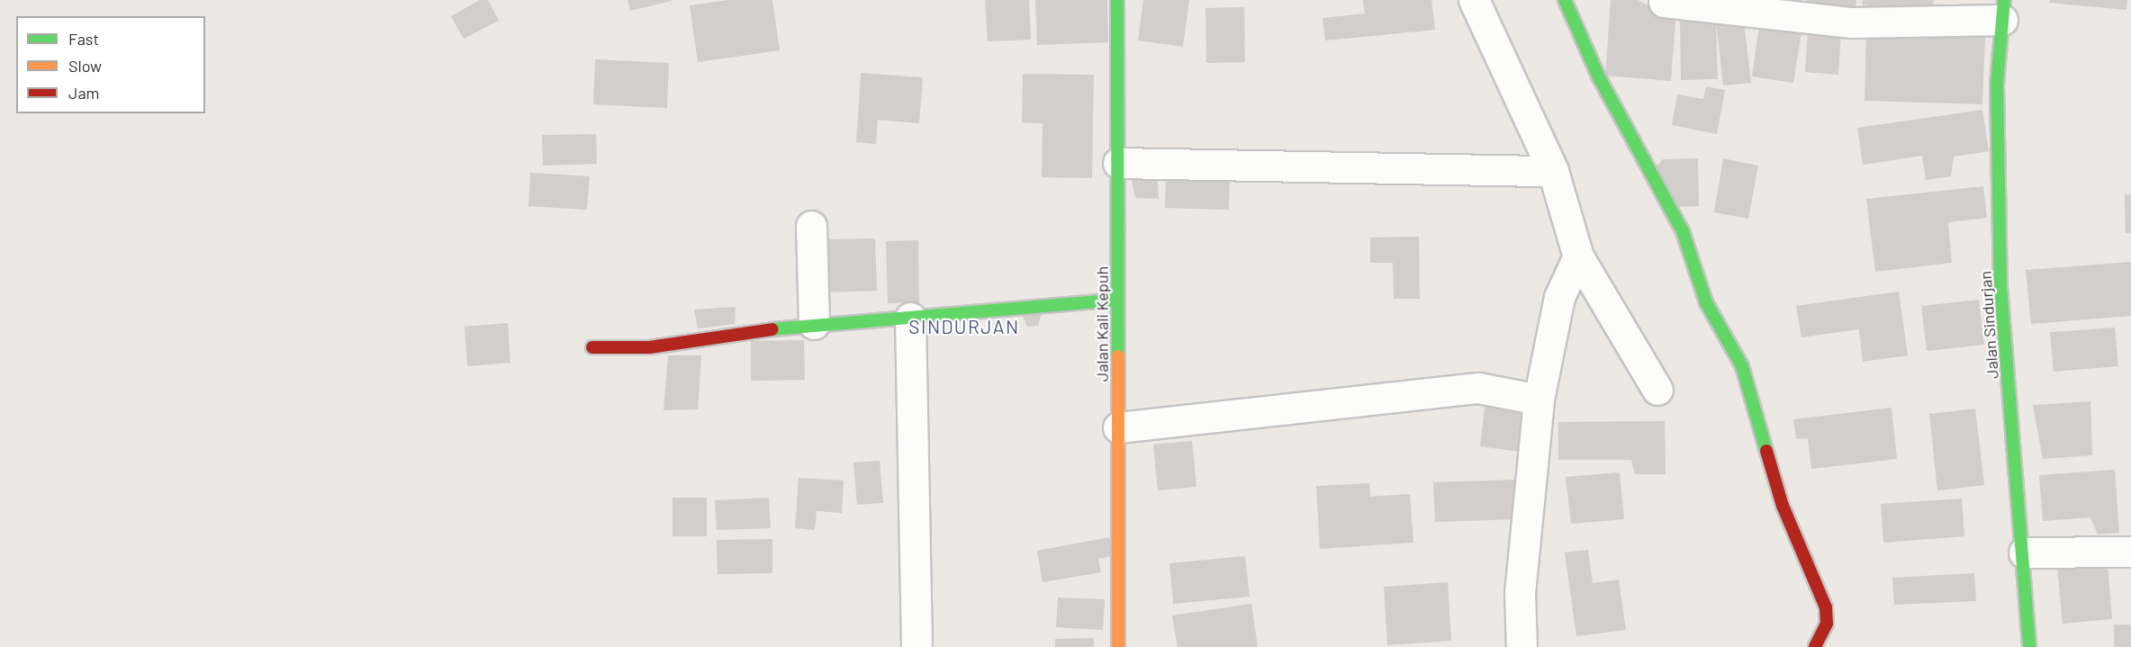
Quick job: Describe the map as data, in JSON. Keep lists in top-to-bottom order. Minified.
{"streets":{"street":["Jalan Kali Kepuh","Jalan Sindurjan"]},"districts":["SINDURJAN"],"legend":["Fast","Slow","Jam"]}
